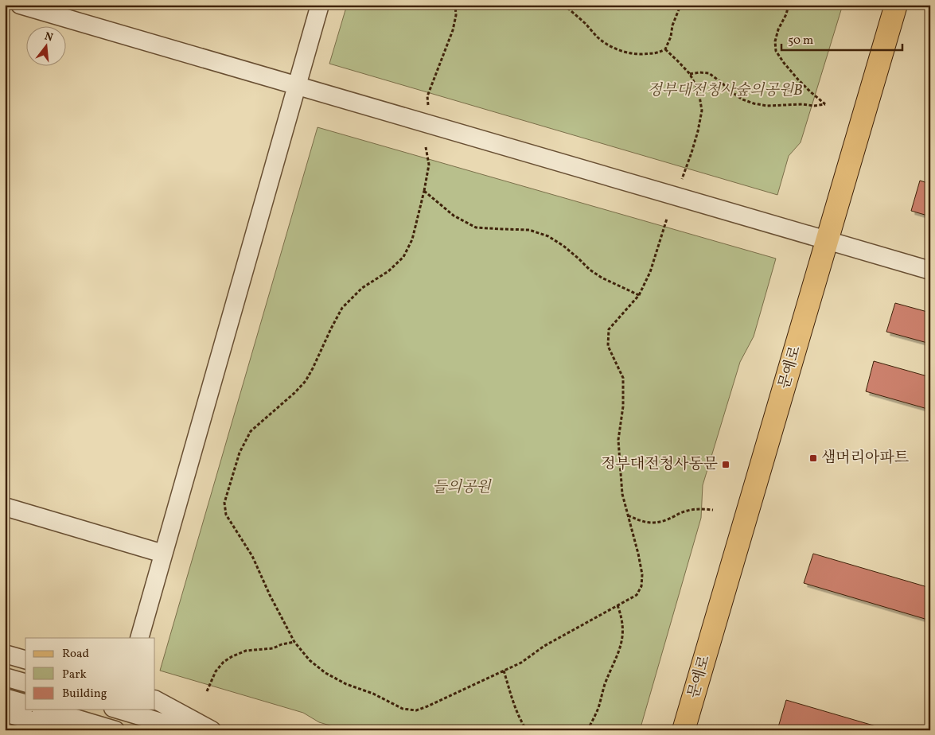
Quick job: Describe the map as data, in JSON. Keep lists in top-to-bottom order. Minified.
{"streets":{"main road":["문예로"]},"parks":["정부대전청사숲의공원B","들의공원"],"places":{"transit":["샘머리아파트","정부대전청사동문"]},"legend":["Road","Park","Building"],"scale_bar":"50 m","north":"top"}
